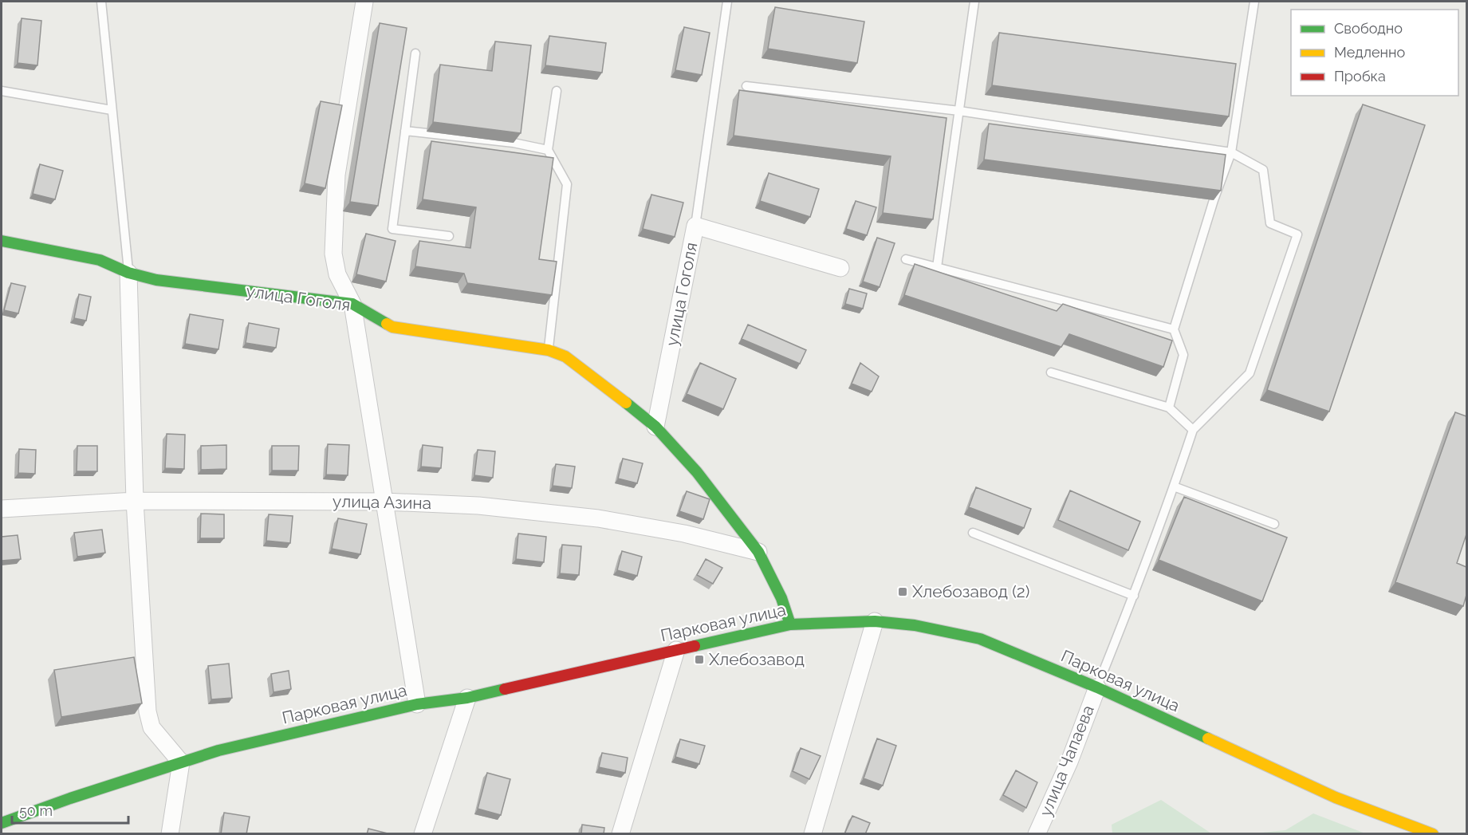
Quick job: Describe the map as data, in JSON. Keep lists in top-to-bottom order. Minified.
{"streets":{"main road":["улица Гоголя","Парковая улица"],"street":["улица Азина","улица Чапаева"]},"crossings":[["улица Гоголя","улица Азина"],["улица Гоголя","Парковая улица"],["Парковая улица","улица Чапаева"]],"places":{"transit":["Хлебозавод (2)","Хлебозавод"]},"legend":["Свободно","Медленно","Пробка"],"scale_bar":"50 m"}
